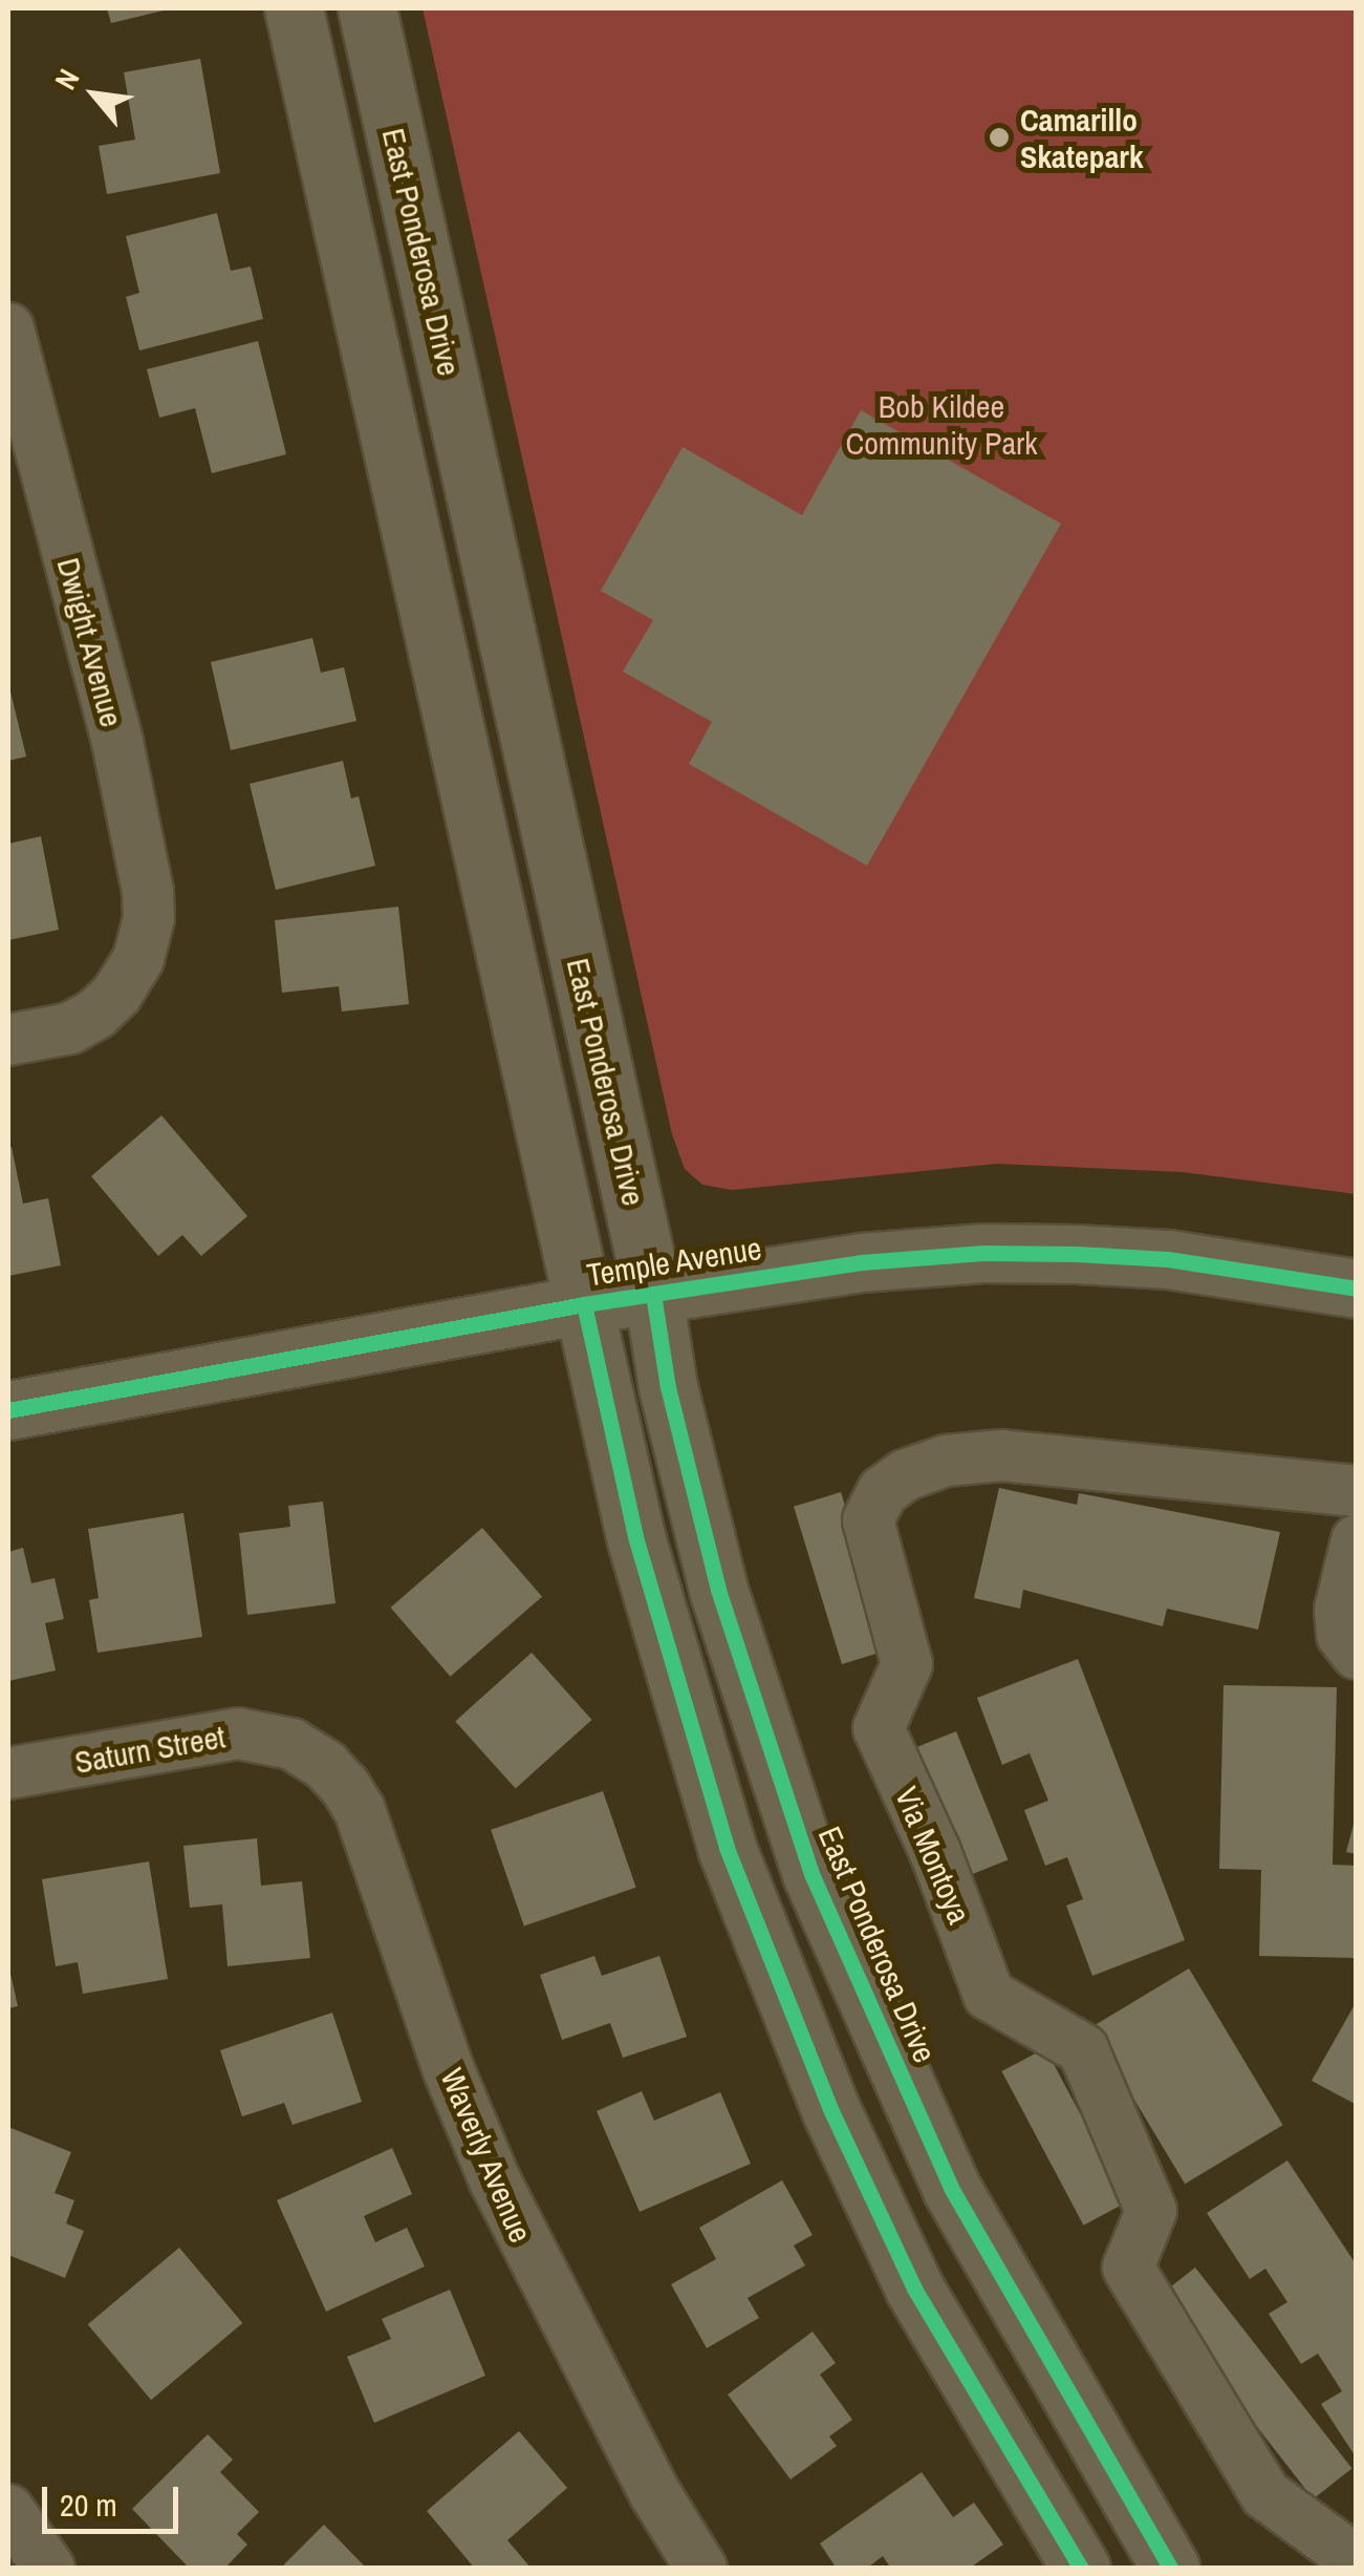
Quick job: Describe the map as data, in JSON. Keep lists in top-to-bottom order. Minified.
{"streets":{"main road":["East Ponderosa Drive","Temple Avenue"],"street":["Dwight Avenue","Saturn Street","Via Montoya","Waverly Avenue"]},"crossings":[["East Ponderosa Drive","Temple Avenue"],["Saturn Street","Waverly Avenue"]],"parks":["Bob Kildee Community Park"],"places":["Camarillo Skatepark"],"scale_bar":"20 m","north":"top left"}
